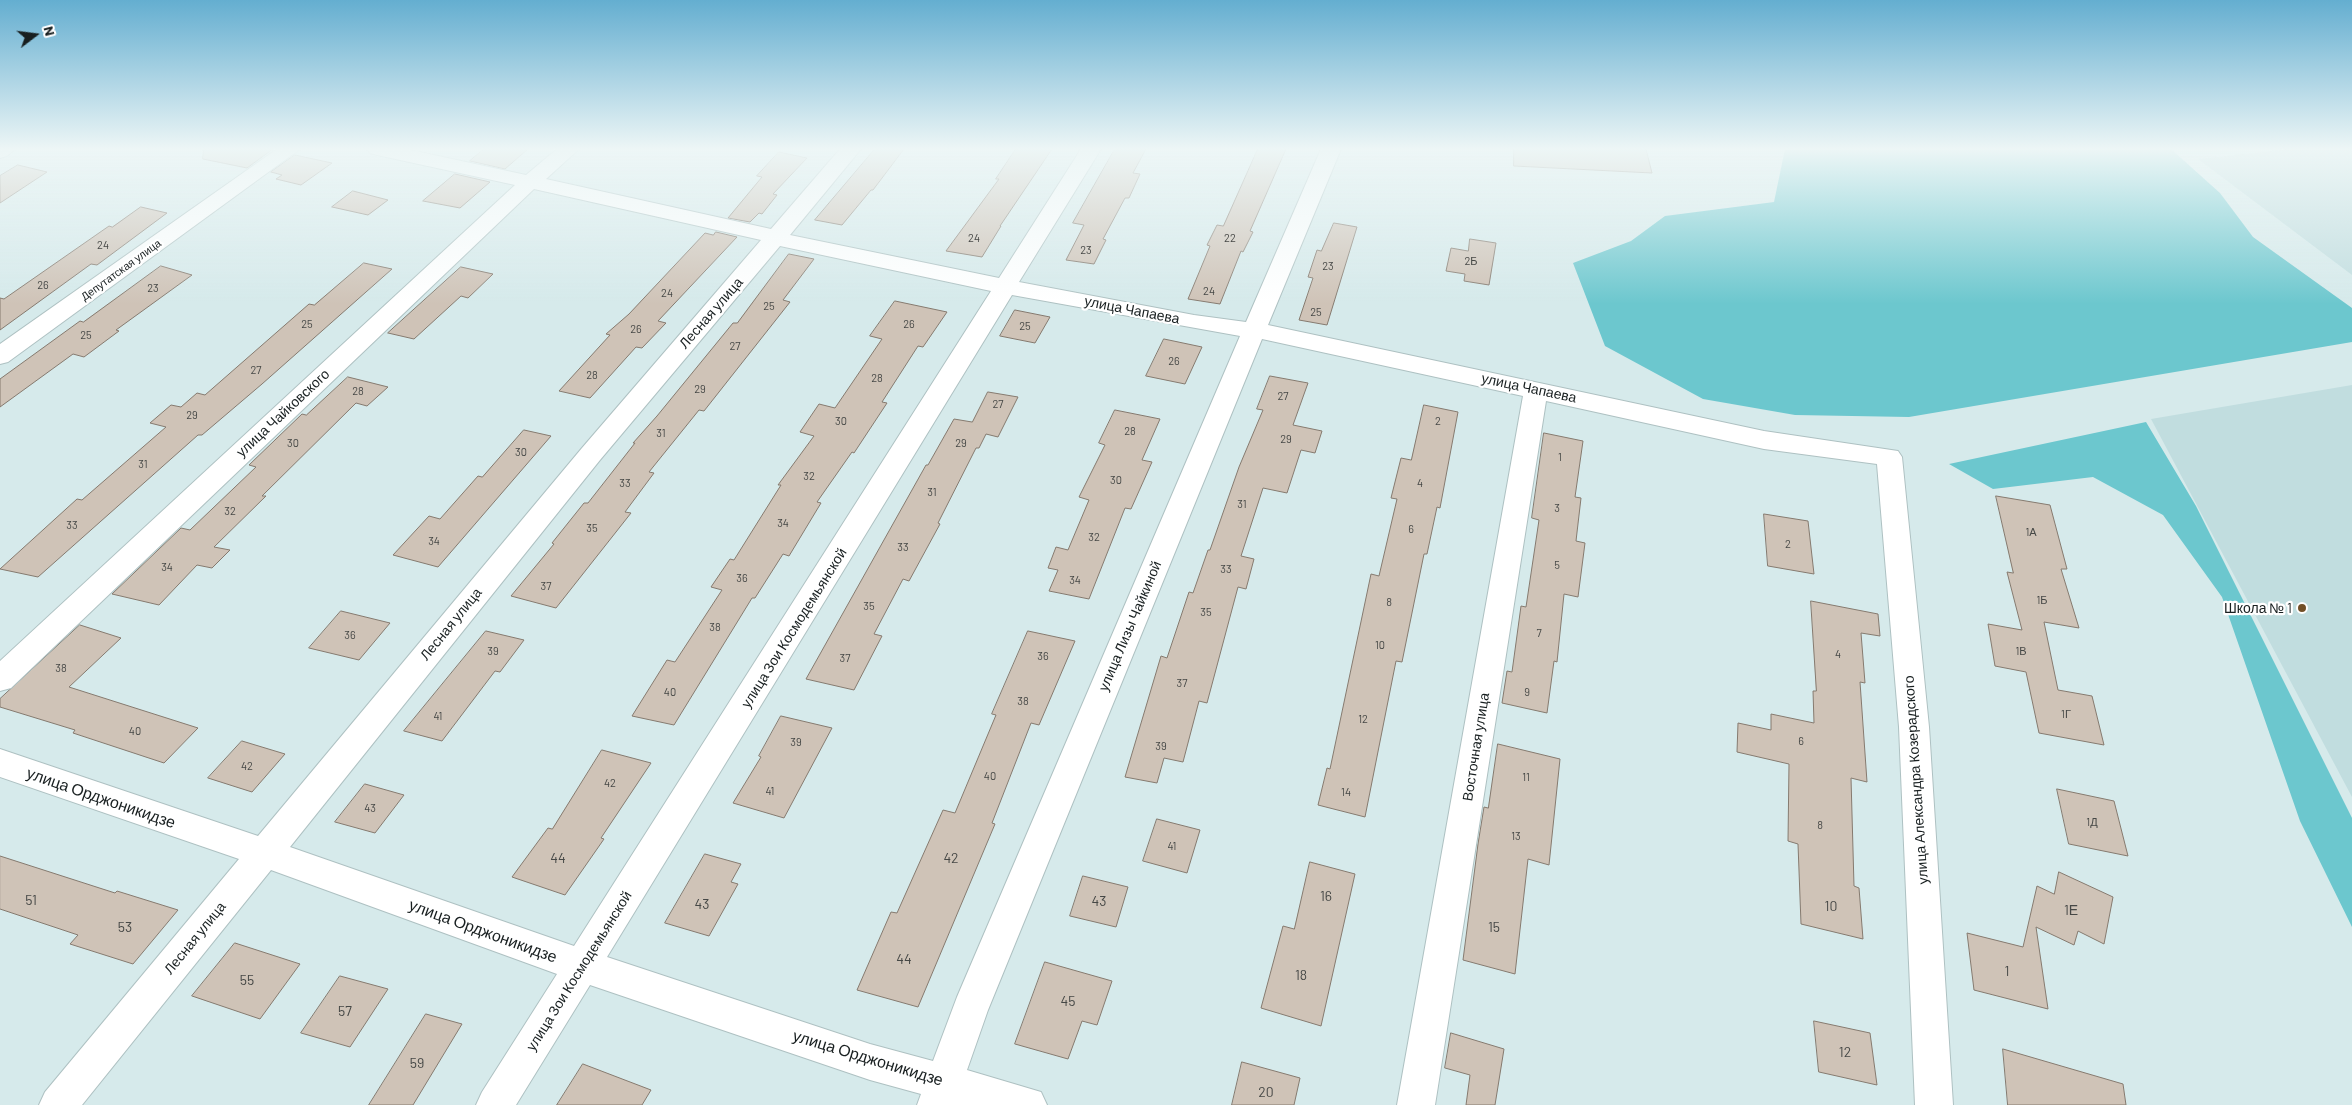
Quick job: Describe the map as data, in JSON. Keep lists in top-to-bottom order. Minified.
{"streets":{"street":["Депутатская улица","улица Чапаева","Лесная улица","улица Чайковского","улица Лизы Чайкиной","улица Зои Космодемьянской","Восточная улица","улица Александра Козерадского","улица Орджоникидзе"]},"crossings":[["улица Чапаева","Лесная улица"],["улица Чапаева","улица Лизы Чайкиной"],["улица Чапаева","улица Зои Космодемьянской"],["улица Чапаева","Восточная улица"],["улица Чапаева","улица Александра Козерадского"],["Лесная улица","улица Орджоникидзе"],["улица Лизы Чайкиной","улица Орджоникидзе"],["улица Зои Космодемьянской","улица Орджоникидзе"]],"places":["Школа № 1"],"house_numbers":["24","22","24","23","2Б","23","26","23","24","24","25","25","25","26","25","26","25","27","26","27","28","28","29","28","27","27","29","30","2","28","31","29","30","29","30","1","31","32","30","33","4","31","31","3","32","34","33","35","6","1А","32","34","2","33","5","34","33","36","34","37","1Б","8","35","35","38","7","36","10","39","1В","4","36","37","38","37","40","9","38","1Г","41","12","40","6","39","39","42","40","11","42","41","14","43","1Д","8","13","41","44","42","16","51","43","43","10","1Е","53","15","44","1","18","55","45","57","12","59","20"],"north":"right"}
